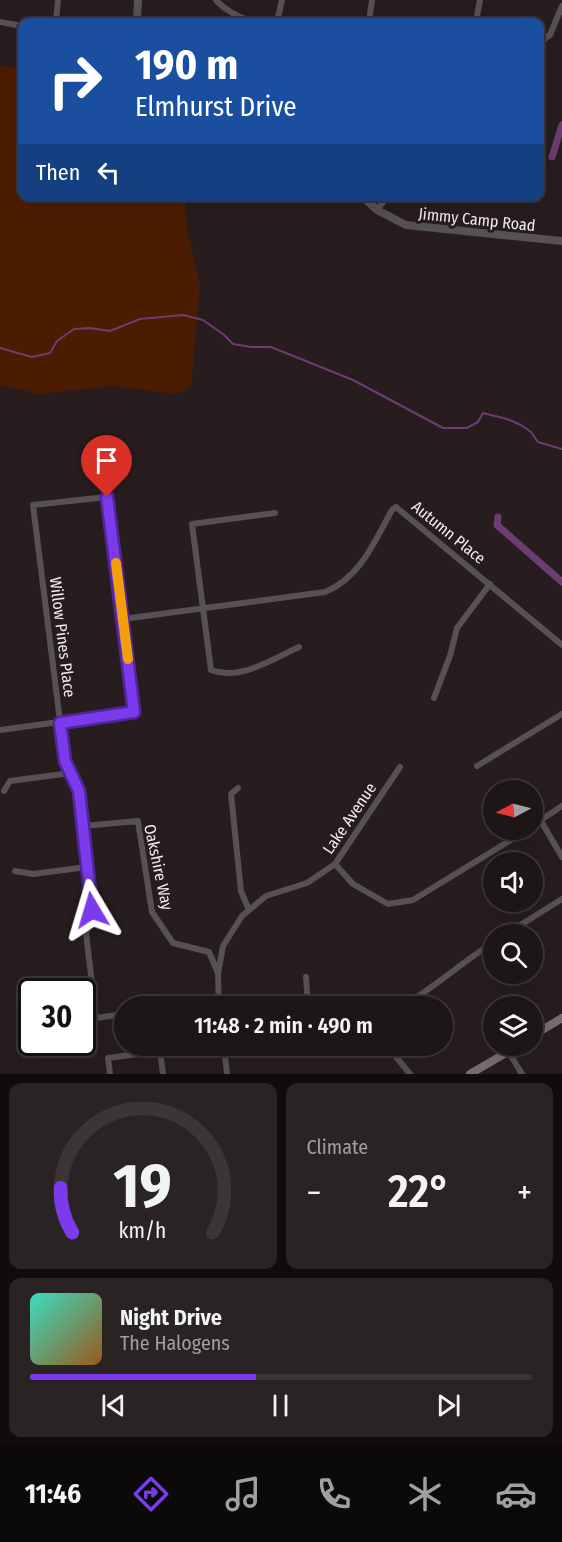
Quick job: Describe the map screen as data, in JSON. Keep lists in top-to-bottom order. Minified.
{"streets":{"street":["Jimmy Camp Road","Autumn Place","Willow Pines Place","Lake Avenue","Oakshire Way"]},"crossings":[["Autumn Place","Willow Pines Place"],["Willow Pines Place","Oakshire Way"],["Lake Avenue","Oakshire Way"]],"north":"left","page":{"turn":["190 m","Elmhurst Drive"],"then":"Then","limit":"30","trip":"11:48 · 2 min · 490 m","tile":"Climate","heat":["−","22°","+"],"song":["Night Drive","The Halogens"],"tabs":"11:46","gauge":["19","km/h"]}}
